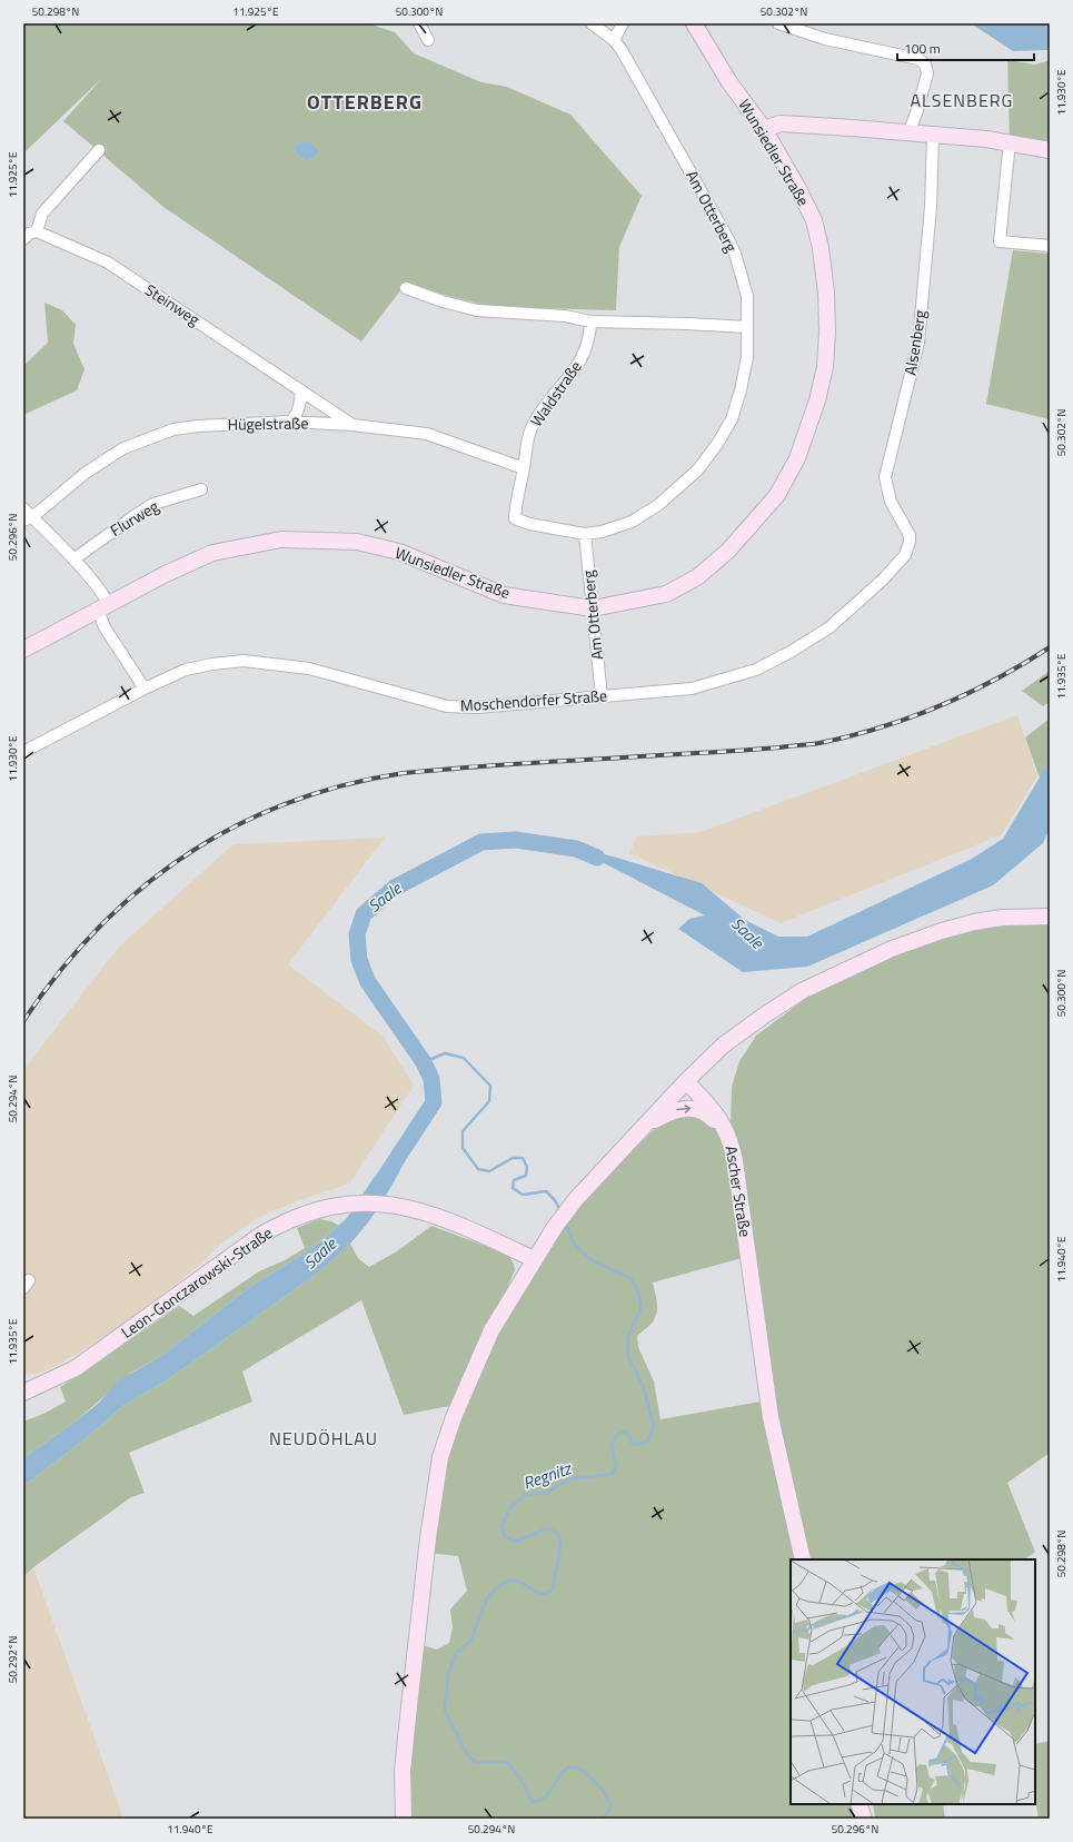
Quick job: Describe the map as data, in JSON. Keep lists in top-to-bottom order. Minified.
{"streets":{"street":["Wunsiedler Straße","Am Otterberg","Steinweg","Alsenberg","Waldstraße","Hügelstraße","Flurweg","Moschendorfer Straße","Ascher Straße","Leon-Gonczarowski-Straße"]},"crossings":[["Wunsiedler Straße","Am Otterberg"],["Am Otterberg","Waldstraße"],["Am Otterberg","Moschendorfer Straße"],["Steinweg","Hügelstraße"],["Alsenberg","Moschendorfer Straße"],["Waldstraße","Hügelstraße"]],"districts":["ALSENBERG","OTTERBERG","NEUDÖHLAU"],"water":["Saale","Regnitz"],"scale_bar":"100 m","coordinates":["50.298°N","11.925°E","50.300°N","50.302°N","11.930°E","50.296°N","11.935°E","50.294°N","11.940°E","50.292°N"]}
